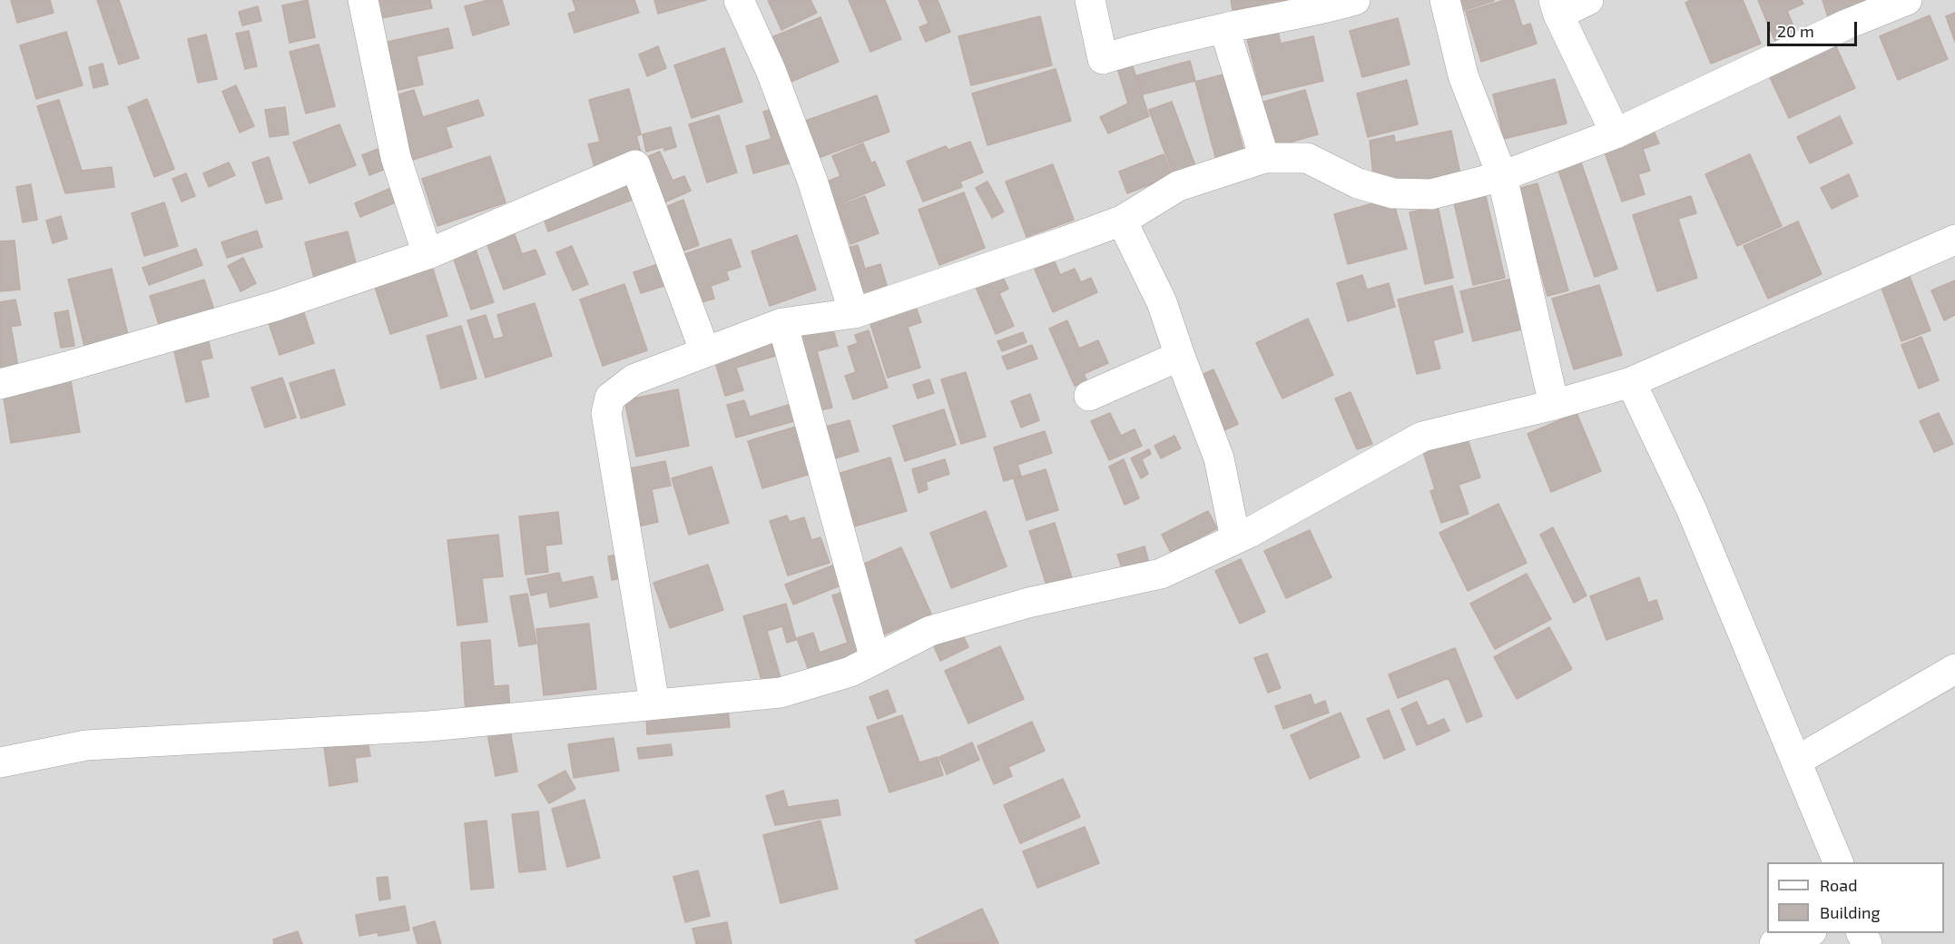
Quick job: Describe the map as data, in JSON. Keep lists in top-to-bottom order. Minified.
{"legend":["Road","Building"],"scale_bar":"20 m"}
